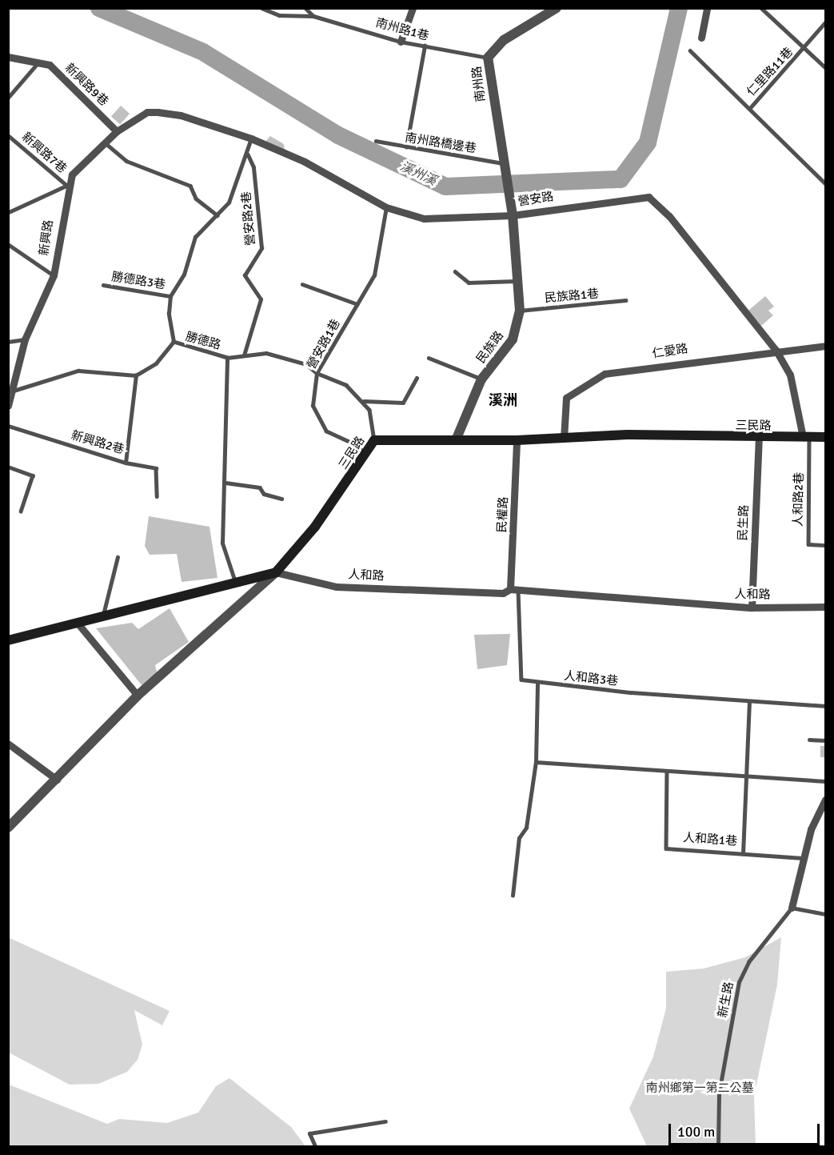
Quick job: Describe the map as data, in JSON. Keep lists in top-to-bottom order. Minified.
{"streets":{"main road":["三民路"],"street":["南州路","新興路9巷","營安路","新興路","民族路","仁愛路","民權路","民生路","人和路"],"lane":["南州路1巷","仁里路11巷","南州路橋邊巷","新興路7巷","營安路2巷","勝德路3巷","民族路1巷","勝德路","營安路1巷","新興路2巷","人和路2巷","人和路3巷","人和路1巷","新生路"]},"crossings":[["南州路1巷","南州路"],["南州路","南州路橋邊巷"],["南州路","營安路"],["南州路","民族路"],["新興路9巷","新興路"],["新興路7巷","新興路"],["營安路","新興路"],["營安路","營安路1巷"],["營安路","民族路"],["營安路","仁愛路"],["營安路","三民路"],["營安路","人和路2巷"],["勝德路3巷","勝德路"],["民族路1巷","民族路"],["營安路1巷","三民路"],["民族路","三民路"],["仁愛路","三民路"],["三民路","人和路2巷"],["三民路","民權路"],["三民路","民生路"],["三民路","人和路"],["民權路","人和路"],["民生路","人和路"],["人和路3巷","人和路1巷"]],"districts":["溪洲"],"water":["溪州溪"],"parks":["南州鄉第一第二公墓"],"scale_bar":"100 m"}
